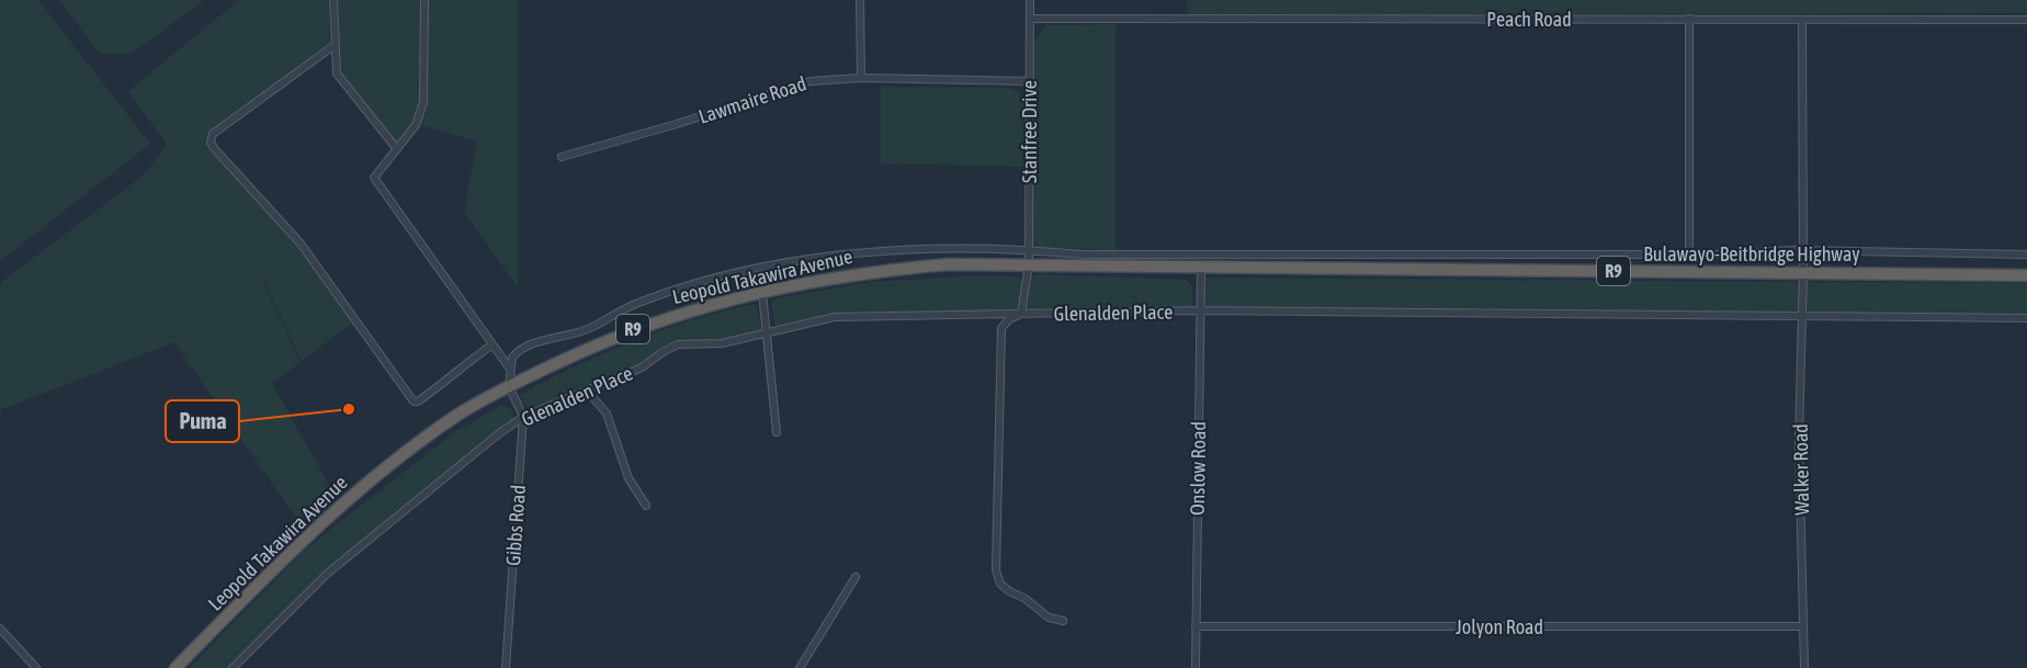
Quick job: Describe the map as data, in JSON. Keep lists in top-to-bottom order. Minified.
{"streets":{"highway":["Bulawayo-Beitbridge Highway","R9","Leopold Takawira Avenue"],"street":["Peach Road","Lawmaire Road","Stanfree Drive","Glenalden Place","Onslow Road","Walker Road","Gibbs Road","Jolyon Road"]},"crossings":[["Peach Road","Stanfree Drive"],["Peach Road","Walker Road"],["Lawmaire Road","Stanfree Drive"],["Stanfree Drive","Leopold Takawira Avenue"],["Stanfree Drive","Glenalden Place"],["Bulawayo-Beitbridge Highway","Leopold Takawira Avenue"],["Bulawayo-Beitbridge Highway","Onslow Road"],["Bulawayo-Beitbridge Highway","Walker Road"],["Leopold Takawira Avenue","Onslow Road"],["Leopold Takawira Avenue","Gibbs Road"],["Glenalden Place","Onslow Road"],["Glenalden Place","Walker Road"],["Glenalden Place","Gibbs Road"],["Onslow Road","Jolyon Road"],["Walker Road","Jolyon Road"]],"places":["Puma"]}
